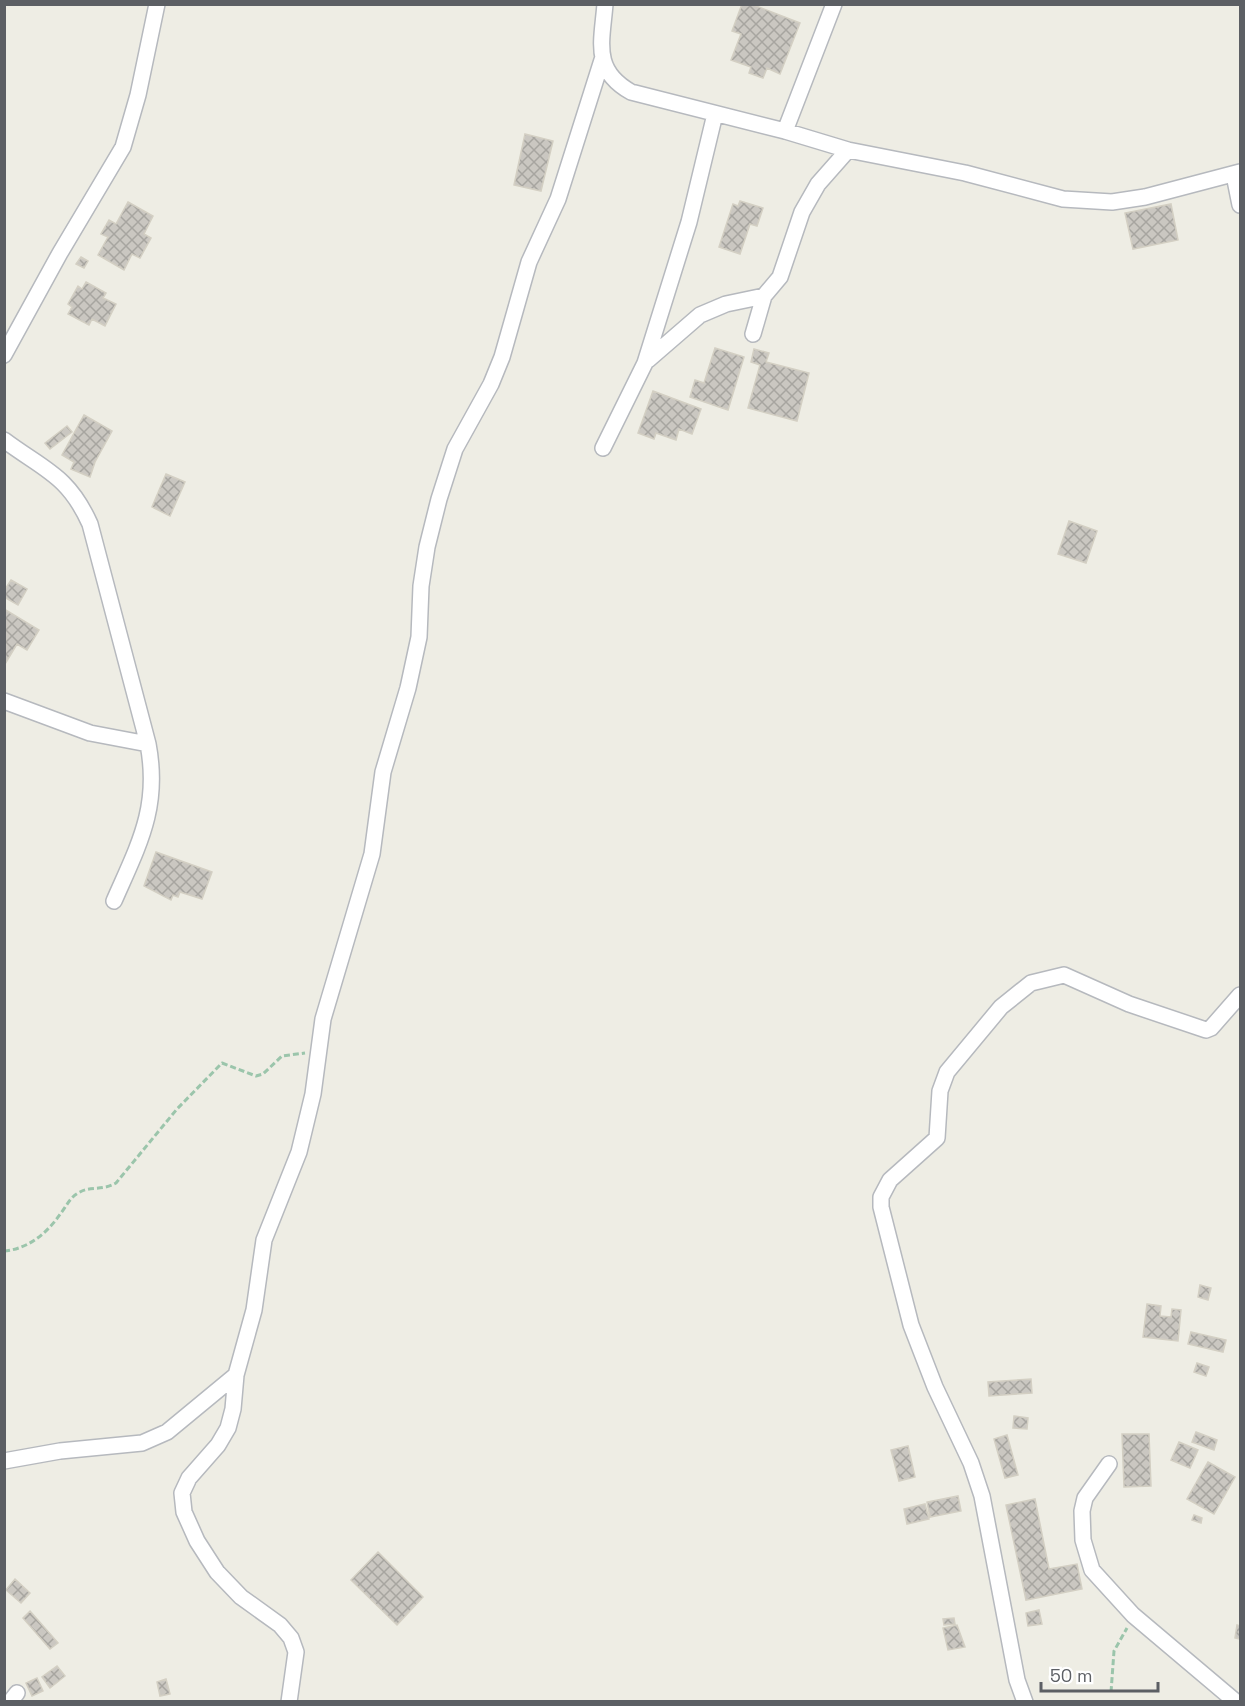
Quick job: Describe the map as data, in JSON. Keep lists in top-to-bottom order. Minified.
{"scale_bar":"50 m"}
